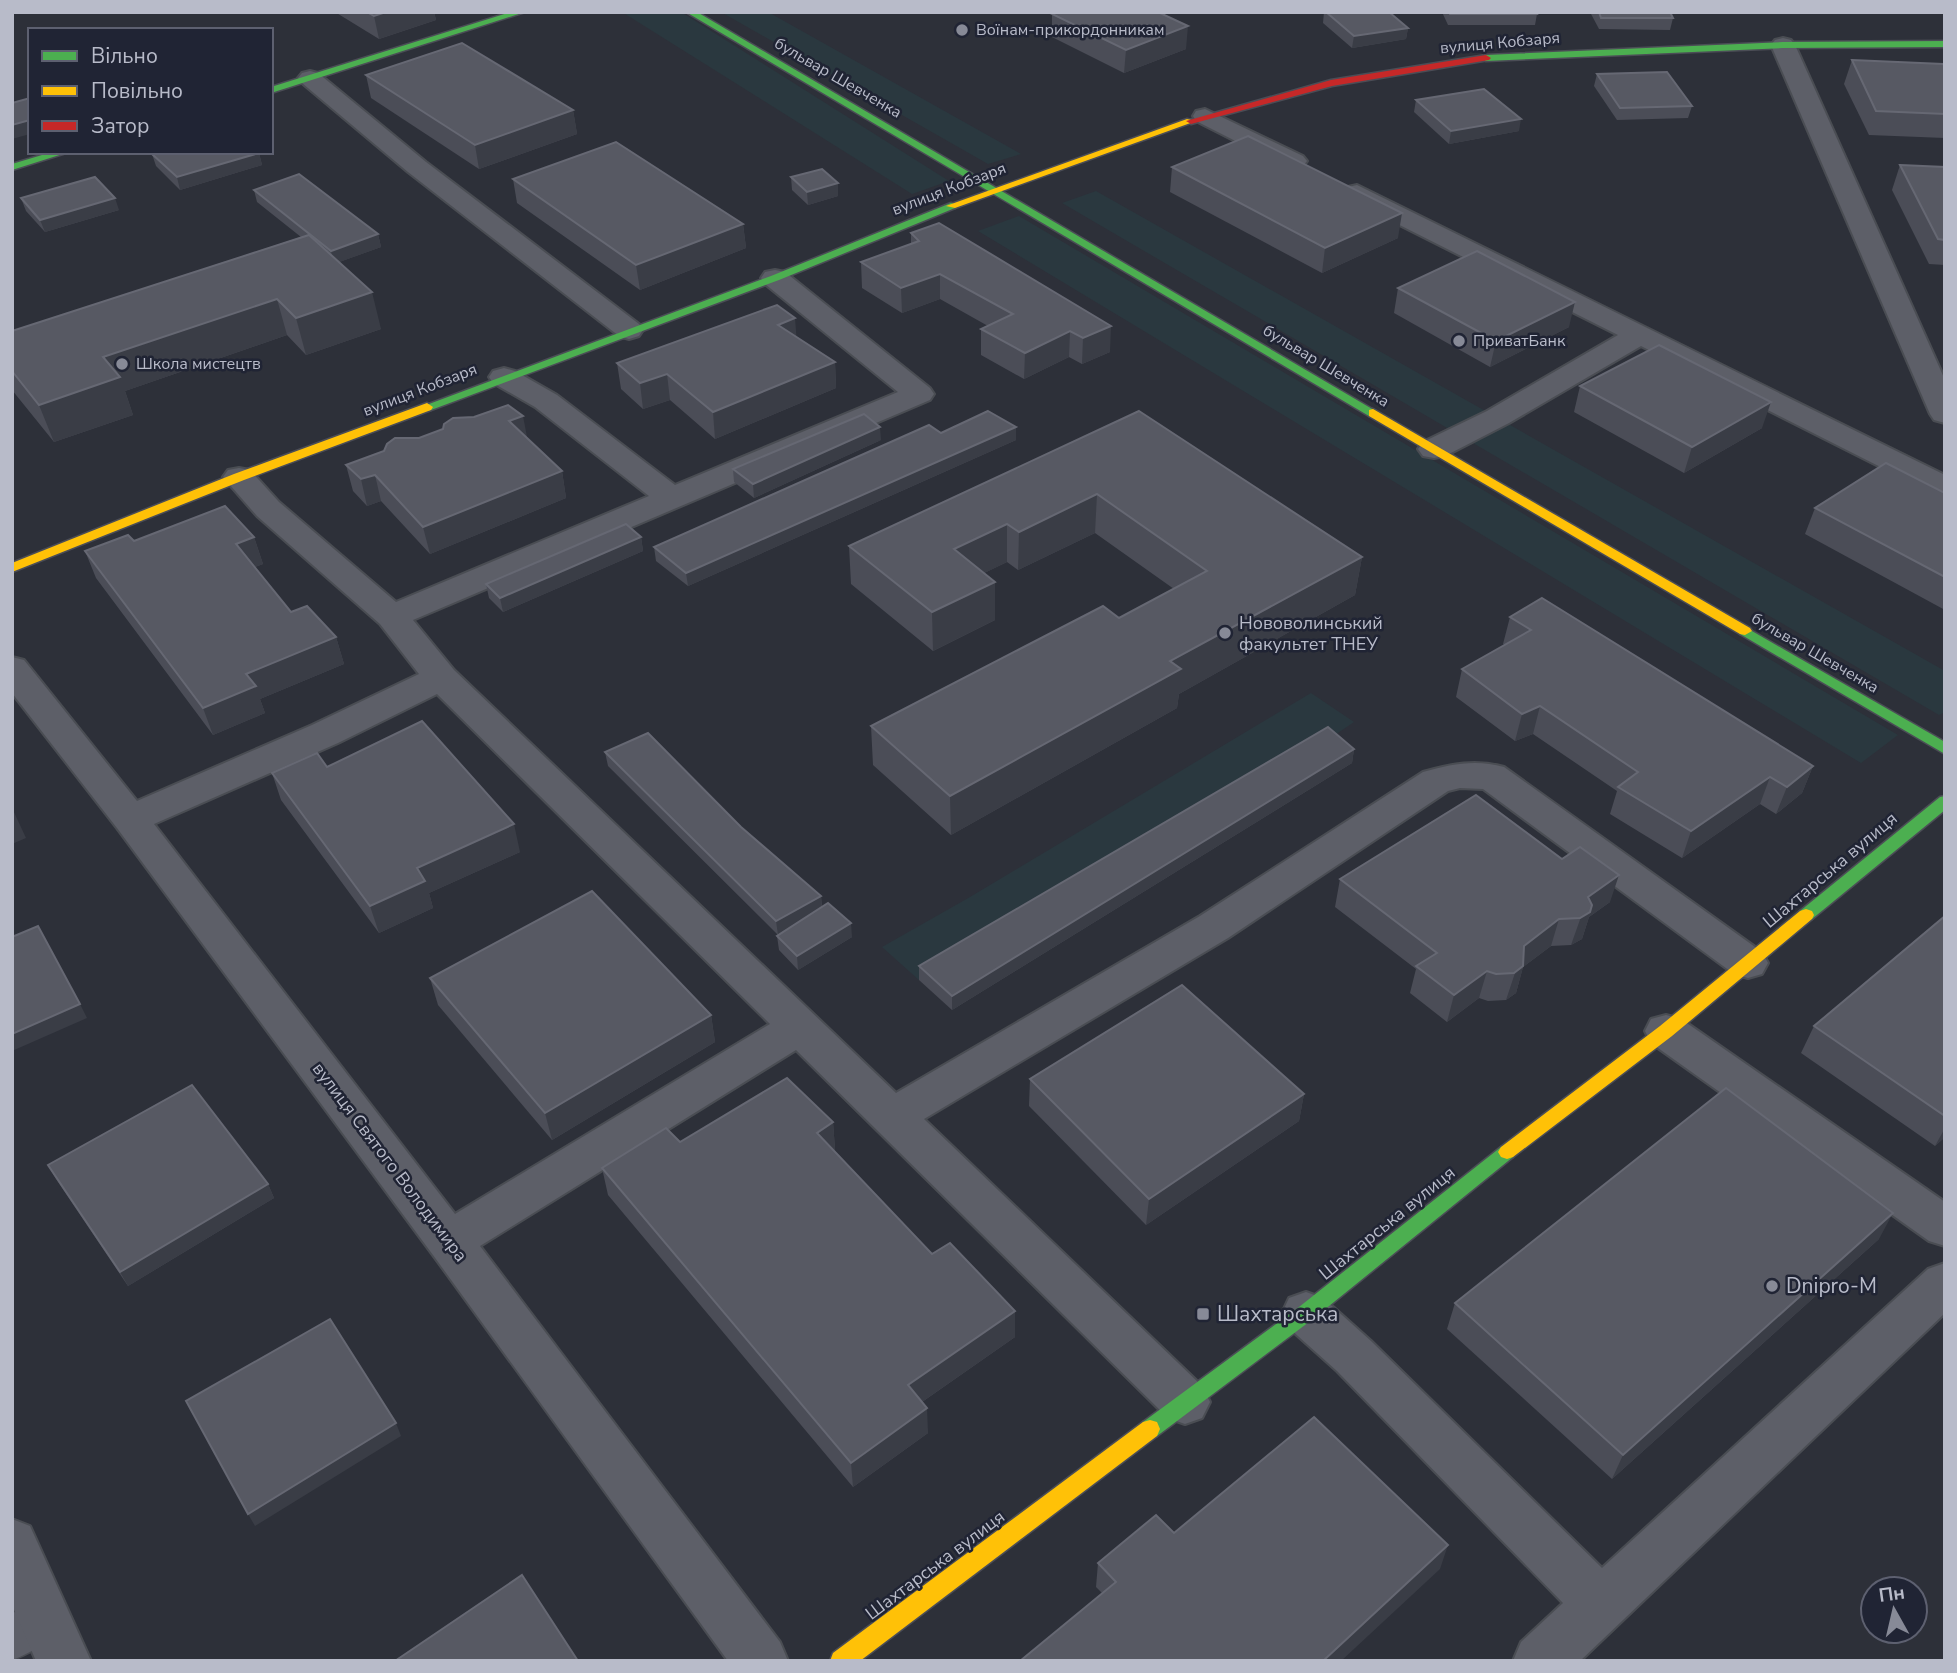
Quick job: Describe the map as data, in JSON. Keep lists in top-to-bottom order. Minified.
{"streets":{"street":["вулиця Кобзаря","бульвар Шевченка","Шахтарська вулиця","вулиця Святого Володимира"]},"crossings":[["вулиця Кобзаря","бульвар Шевченка"]],"places":{"other":["Воїнам-прикордонникам","ПриватБанк","Школа мистецтв","Нововолинський факультет ТНЕУ","Dnipro-M"],"transit":["Шахтарська"]},"legend":["Вільно","Повільно","Затор"],"north":"top"}
